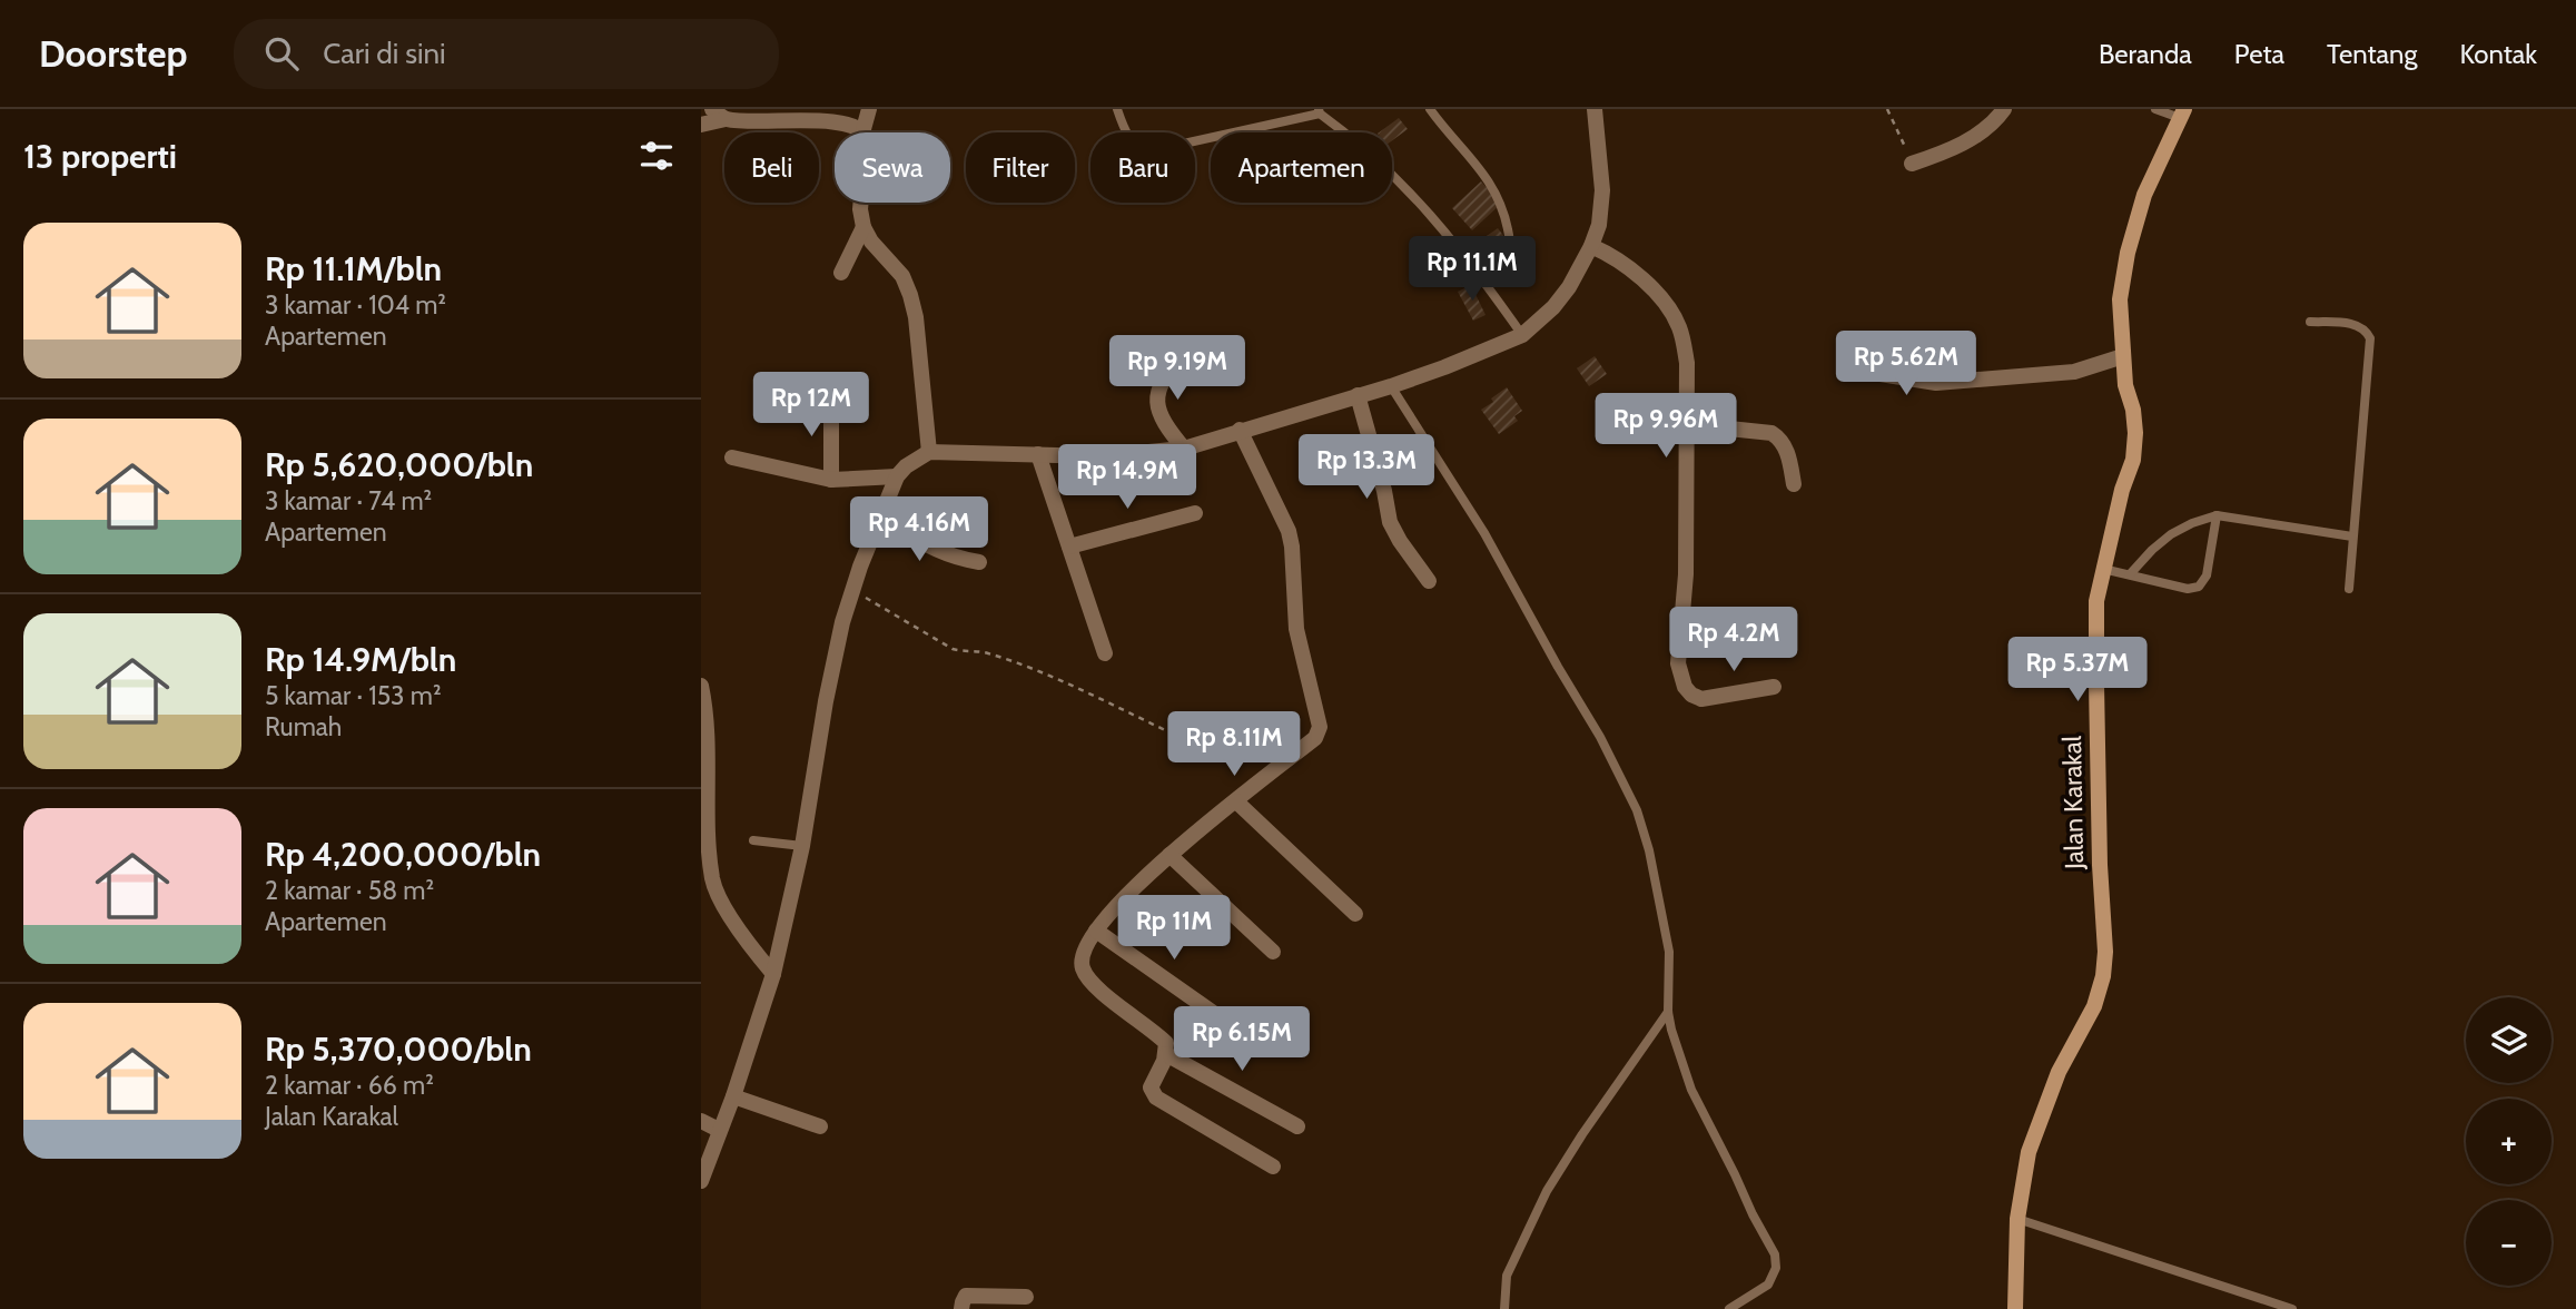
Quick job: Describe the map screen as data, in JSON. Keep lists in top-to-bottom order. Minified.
{"streets":{"main road":["Jalan Karakal"]},"page":{"header":"Doorstep","search":"Cari di sini","nav":["Beranda","Peta","Tentang","Kontak"],"heading":"13 properti","chip":["Beli","Sewa","Filter","Baru","Apartemen"],"list":[{"name":"Rp 11.1M/bln","note":"3 kamar · 104 m² · Apartemen"},{"name":"Rp 5,620,000/bln","note":"3 kamar · 74 m² · Apartemen"},{"name":"Rp 14.9M/bln","note":"5 kamar · 153 m² · Rumah"},{"name":"Rp 4,200,000/bln","note":"2 kamar · 58 m² · Apartemen"},{"name":"Rp 5,370,000/bln","note":"2 kamar · 66 m² · Jalan Karakal"}],"price":["Rp 11.1M","Rp 5.62M","Rp 9.19M","Rp 12M","Rp 9.96M","Rp 13.3M","Rp 14.9M","Rp 4.16M","Rp 4.2M","Rp 5.37M","Rp 8.11M","Rp 11M","Rp 6.15M"],"map_buttons":["+","−"]}}
